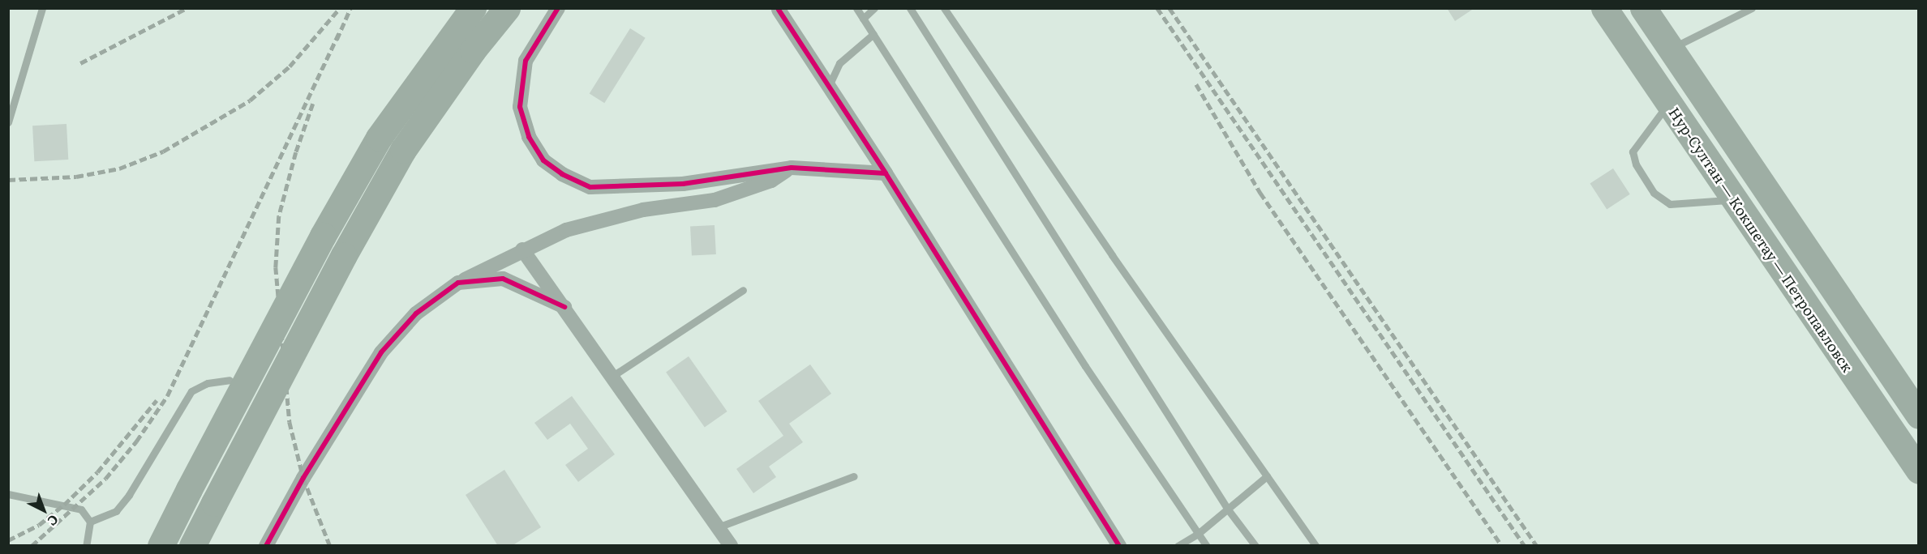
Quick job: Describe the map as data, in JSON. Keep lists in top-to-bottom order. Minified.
{"streets":{"highway":["Нур-Султан — Кокшетау — Петропавловск"]},"north":"bottom right"}
